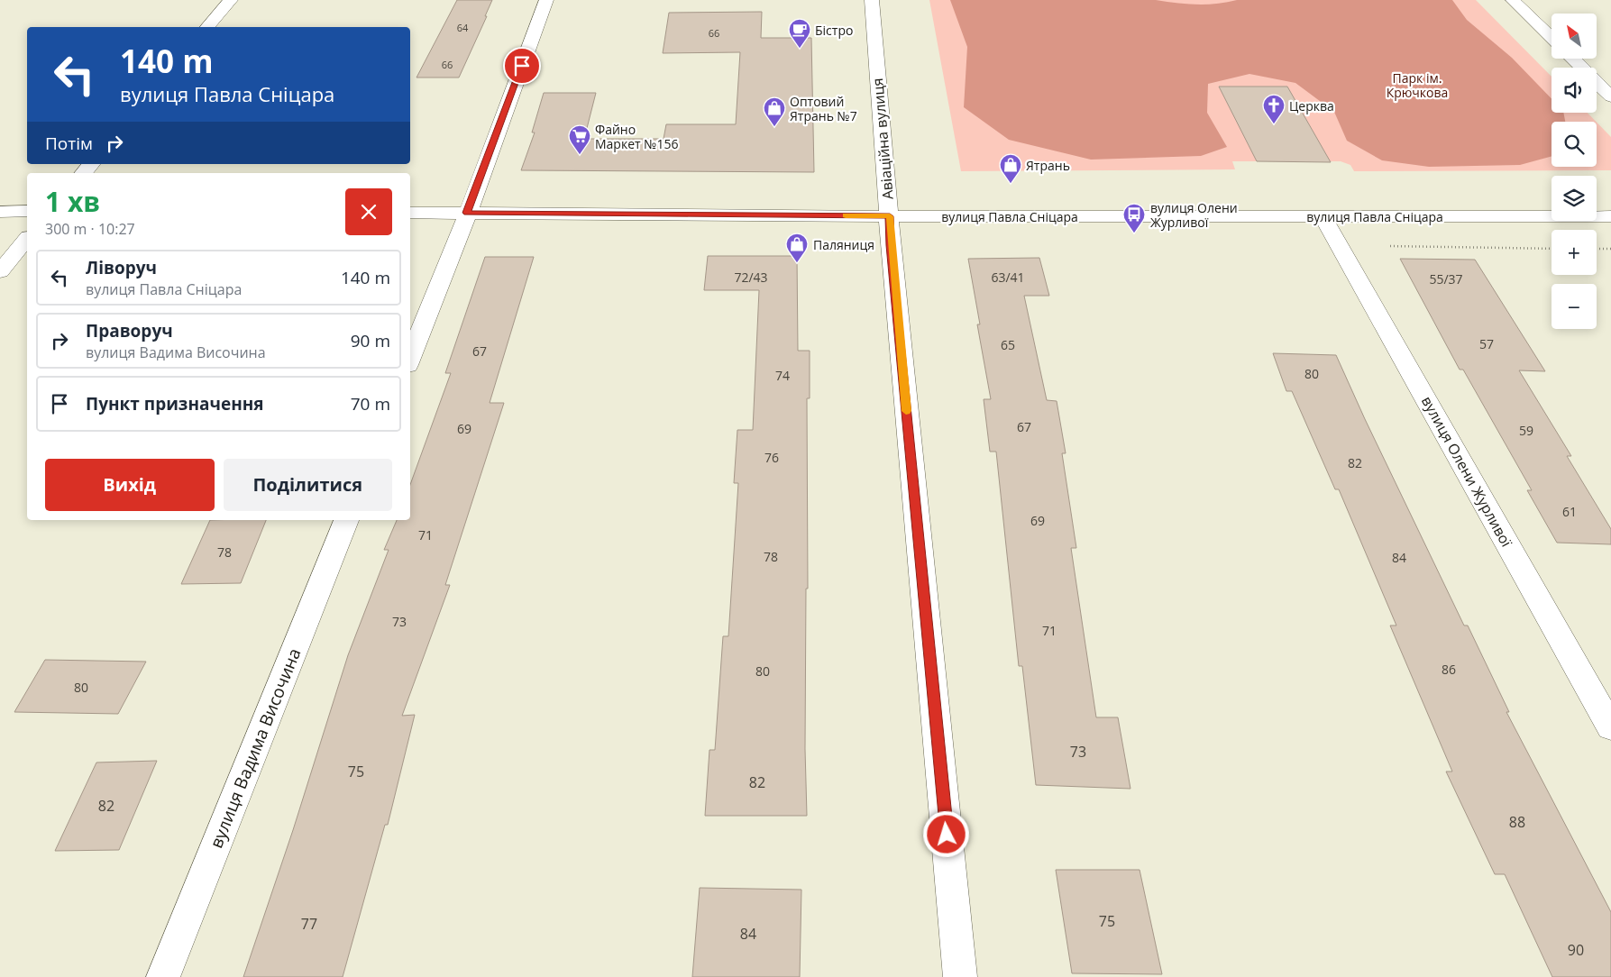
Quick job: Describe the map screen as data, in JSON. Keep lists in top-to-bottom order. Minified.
{"streets":{"street":["Авіаційна вулиця","вулиця Павла Сніцара","вулиця Олени Журливої","вулиця Вадима Височина"]},"crossings":[["Авіаційна вулиця","вулиця Павла Сніцара"],["вулиця Павла Сніцара","вулиця Олени Журливої"]],"parks":["Парк ім. Крючкова"],"places":{"cafe":["Бістро"],"church":["Церква"],"shop":["Оптовий Ятрань №7","Ятрань","Паляниця"],"supermarket":["Файно Маркет №156"],"bus stop":["вулиця Олени Журливої"]},"house_numbers":["64","66","66","72/43","63/41","55/37","57","65","67","80","74","67","69","59","76","82","61","69","71","78","78","84","73","71","86","80","80","73","75","82","82","88","75","77","84","90"],"north":"top left","page":{"map_buttons":["+","−"],"turn":["140 m","вулиця Павла Сніцара"],"then":"Потім","heading":["1 хв","300 m · 10:27"],"list":[{"name":"Ліворуч","note":"вулиця Павла Сніцара","value":"140 m"},{"name":"Праворуч","note":"вулиця Вадима Височина","value":"90 m"},{"name":"Пункт призначення","value":"70 m"}],"buttons":["Вихід","Поділитися"]}}
